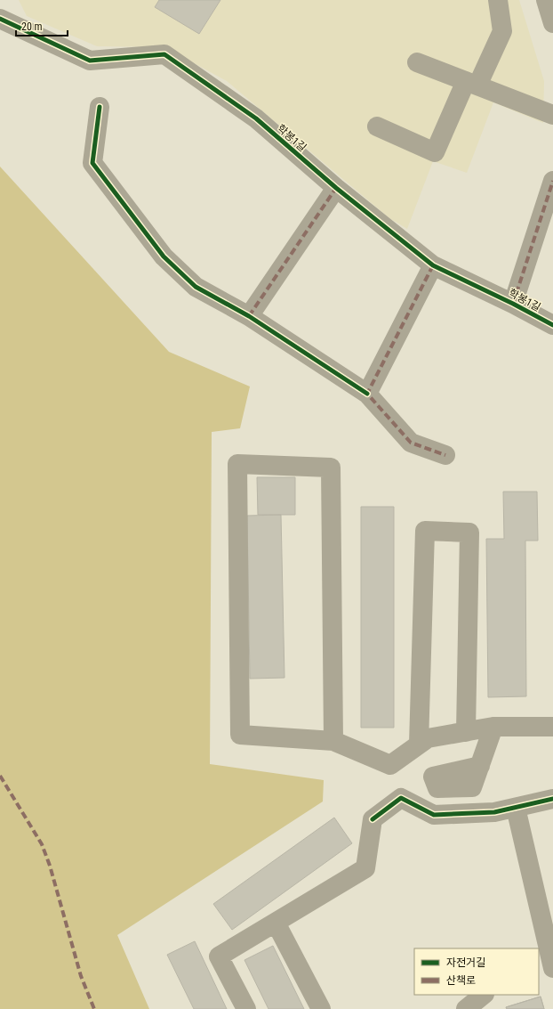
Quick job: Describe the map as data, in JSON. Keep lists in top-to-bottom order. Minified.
{"streets":{"street":["학봉1길"]},"legend":["자전거길","산책로"],"scale_bar":"20 m"}
